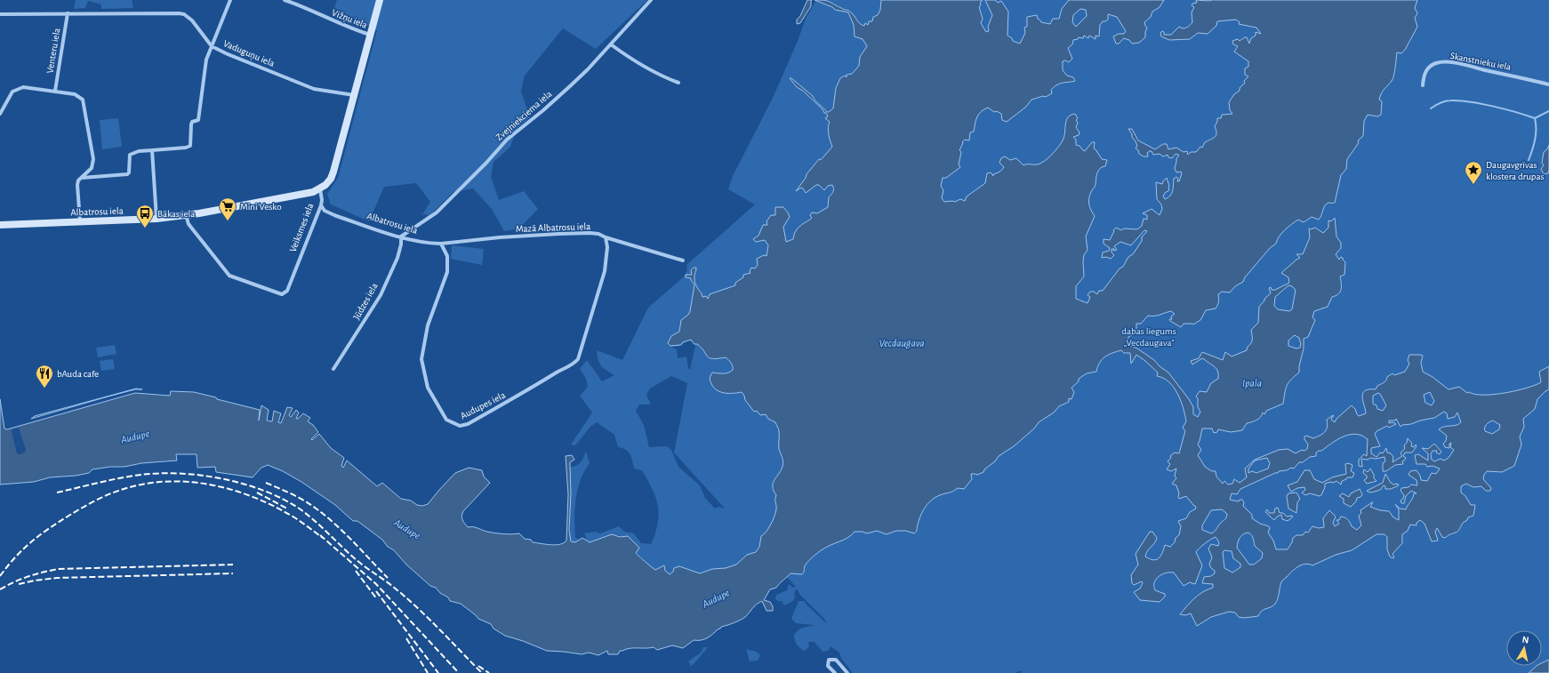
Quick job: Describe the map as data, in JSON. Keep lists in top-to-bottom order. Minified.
{"streets":{"main road":["Albatrosu iela"],"street":["Vižņu iela","Venteru iela","Vaduguņu iela","Skanstnieku iela","Zvejniekciema iela","Veiksmes iela","Mazā Albatrosu iela","Jūdzes iela","Audupes iela"]},"crossings":[["Venteru iela","Vaduguņu iela"],["Zvejniekciema iela","Albatrosu iela"],["Zvejniekciema iela","Jūdzes iela"],["Albatrosu iela","Veiksmes iela"],["Albatrosu iela","Mazā Albatrosu iela"],["Albatrosu iela","Jūdzes iela"],["Albatrosu iela","Audupes iela"],["Mazā Albatrosu iela","Audupes iela"]],"water":["Vecdaugava","Ipala","Audupe"],"parks":["dabas liegums „Vecdaugava”"],"places":{"place":["Daugavgrīvas klostera drupas"],"supermarket":["Mini Vesko"],"bus stop":["Bākas iela"],"restaurant":["bAuda cafe"]},"north":"top"}
